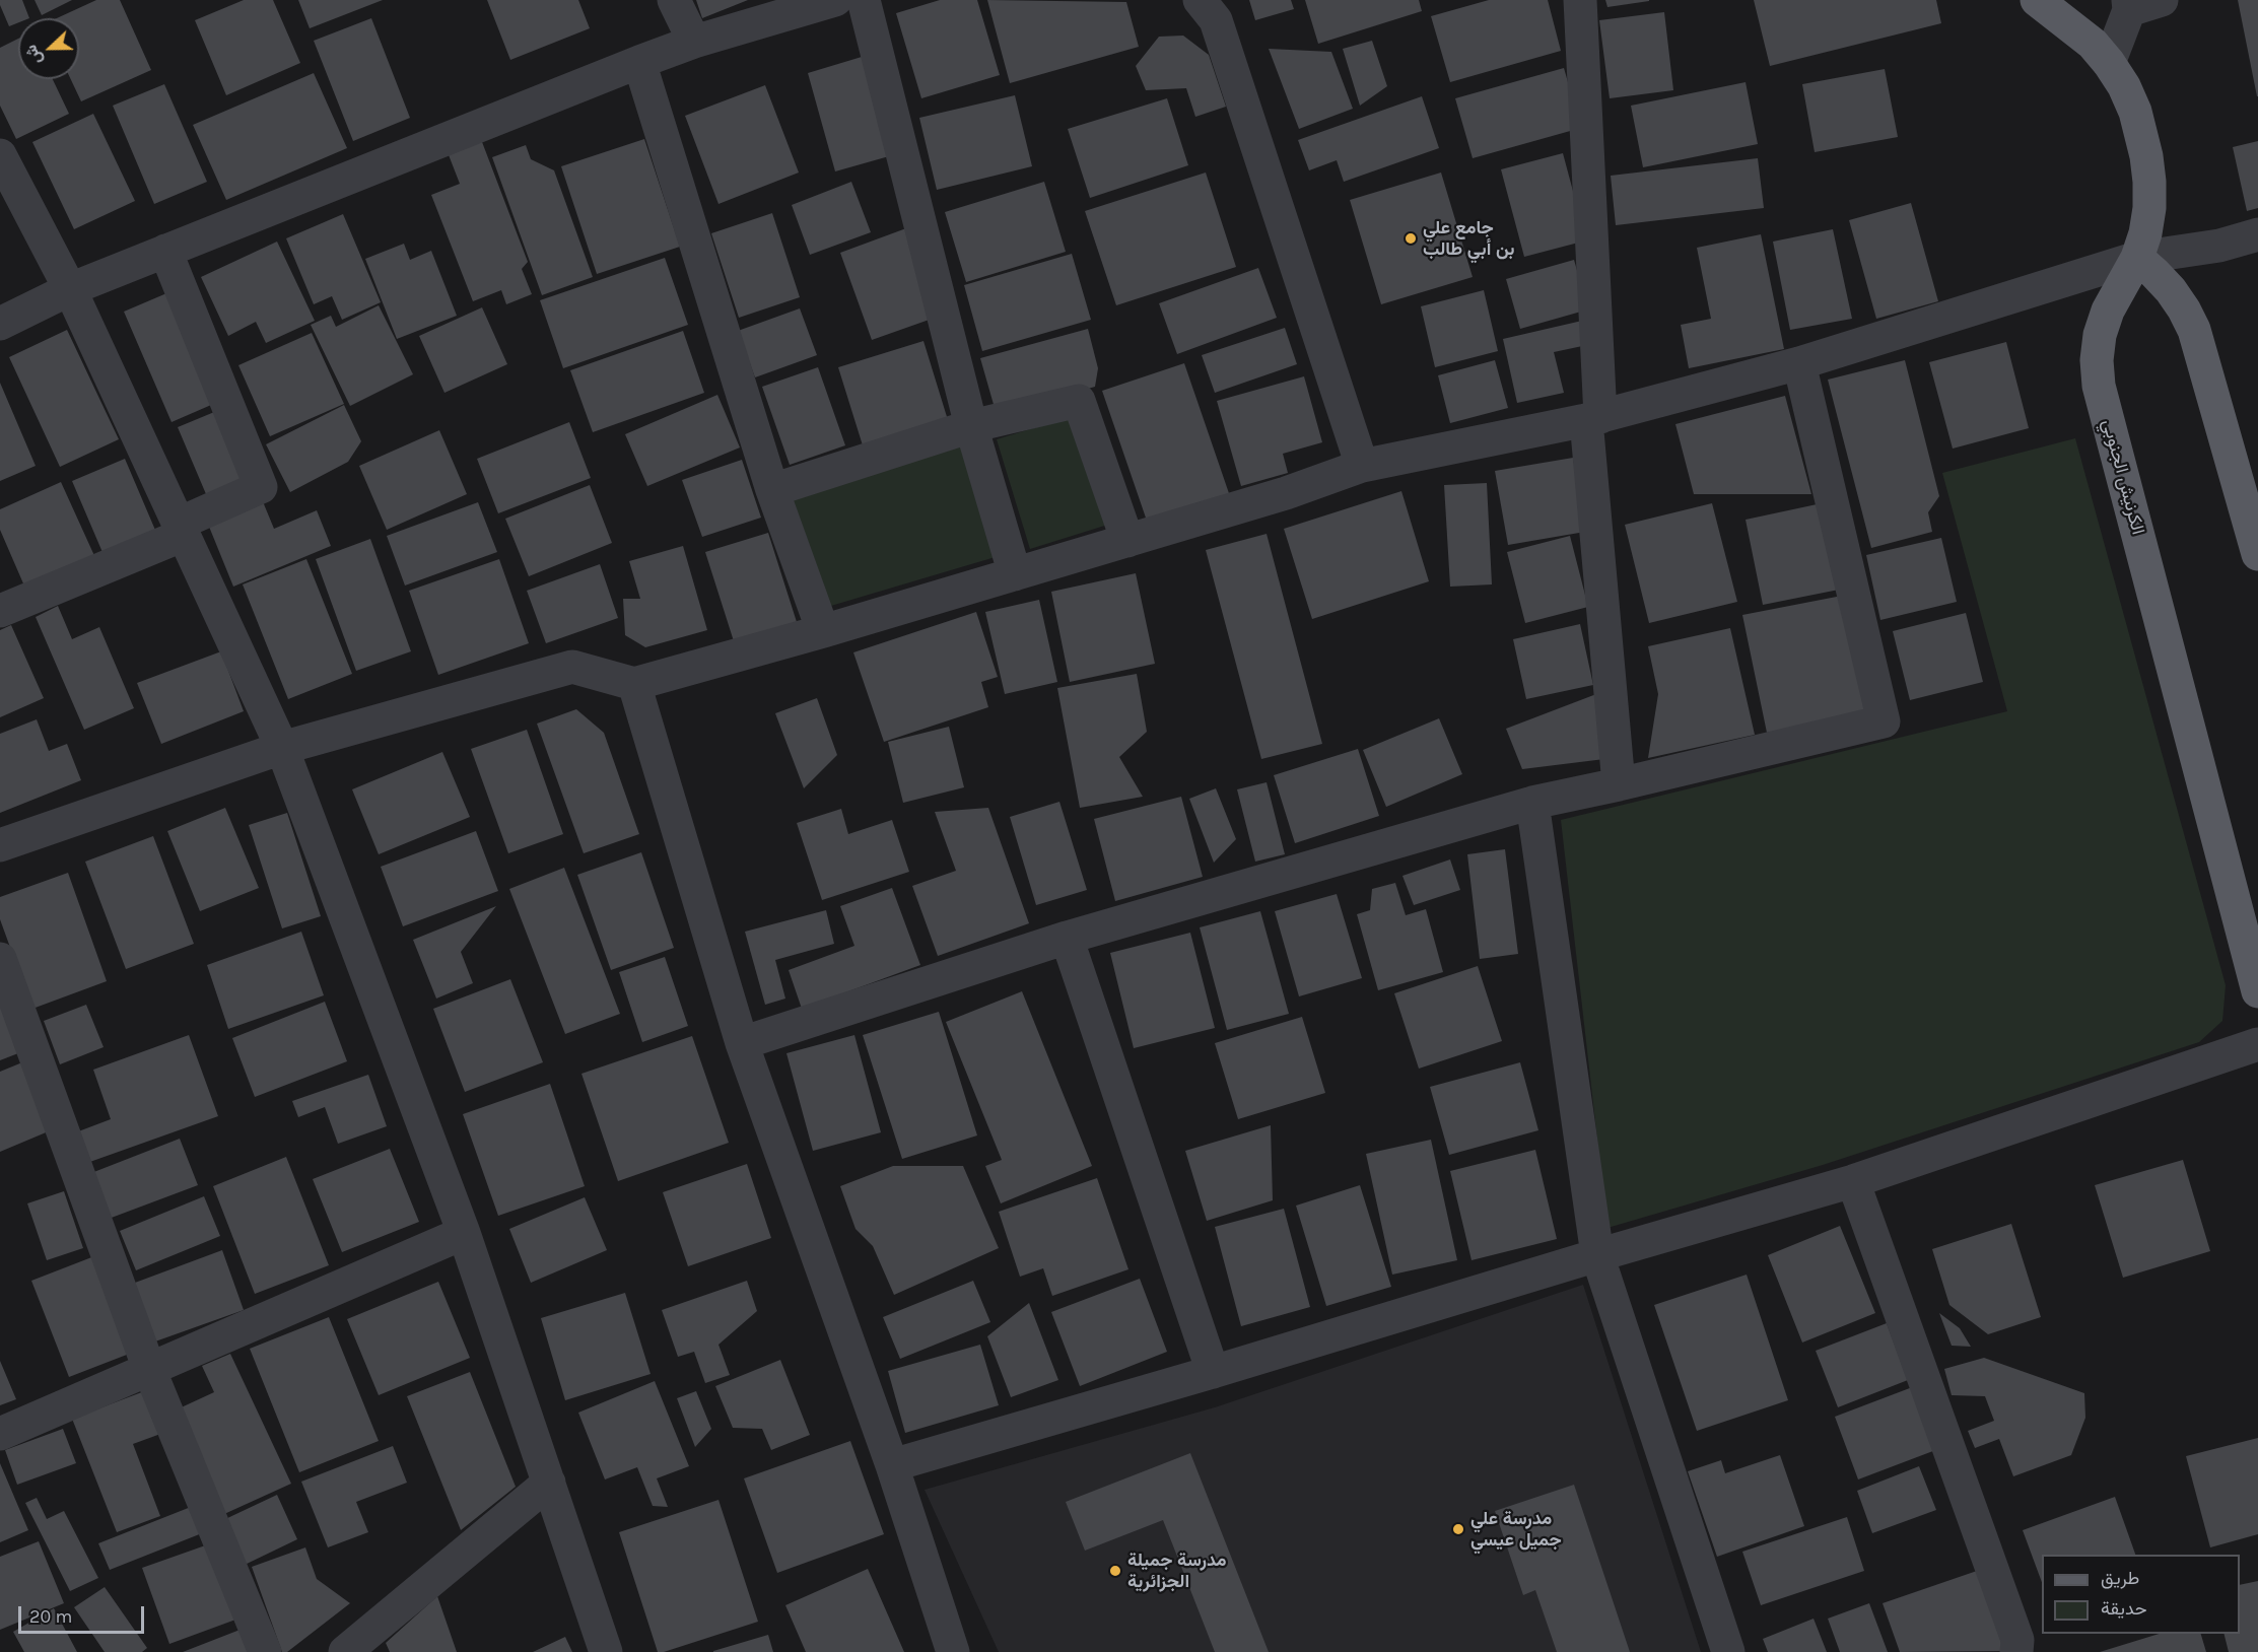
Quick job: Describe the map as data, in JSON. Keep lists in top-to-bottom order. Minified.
{"streets":{"main road":["الكرنيش الجنوبي"]},"places":["جامع علي بن أبي طالب","مدرسة علي جميل عيسي","مدرسة جميلة الجزائرية"],"legend":["طريق","حديقة"],"scale_bar":"20 m","north":"left"}
